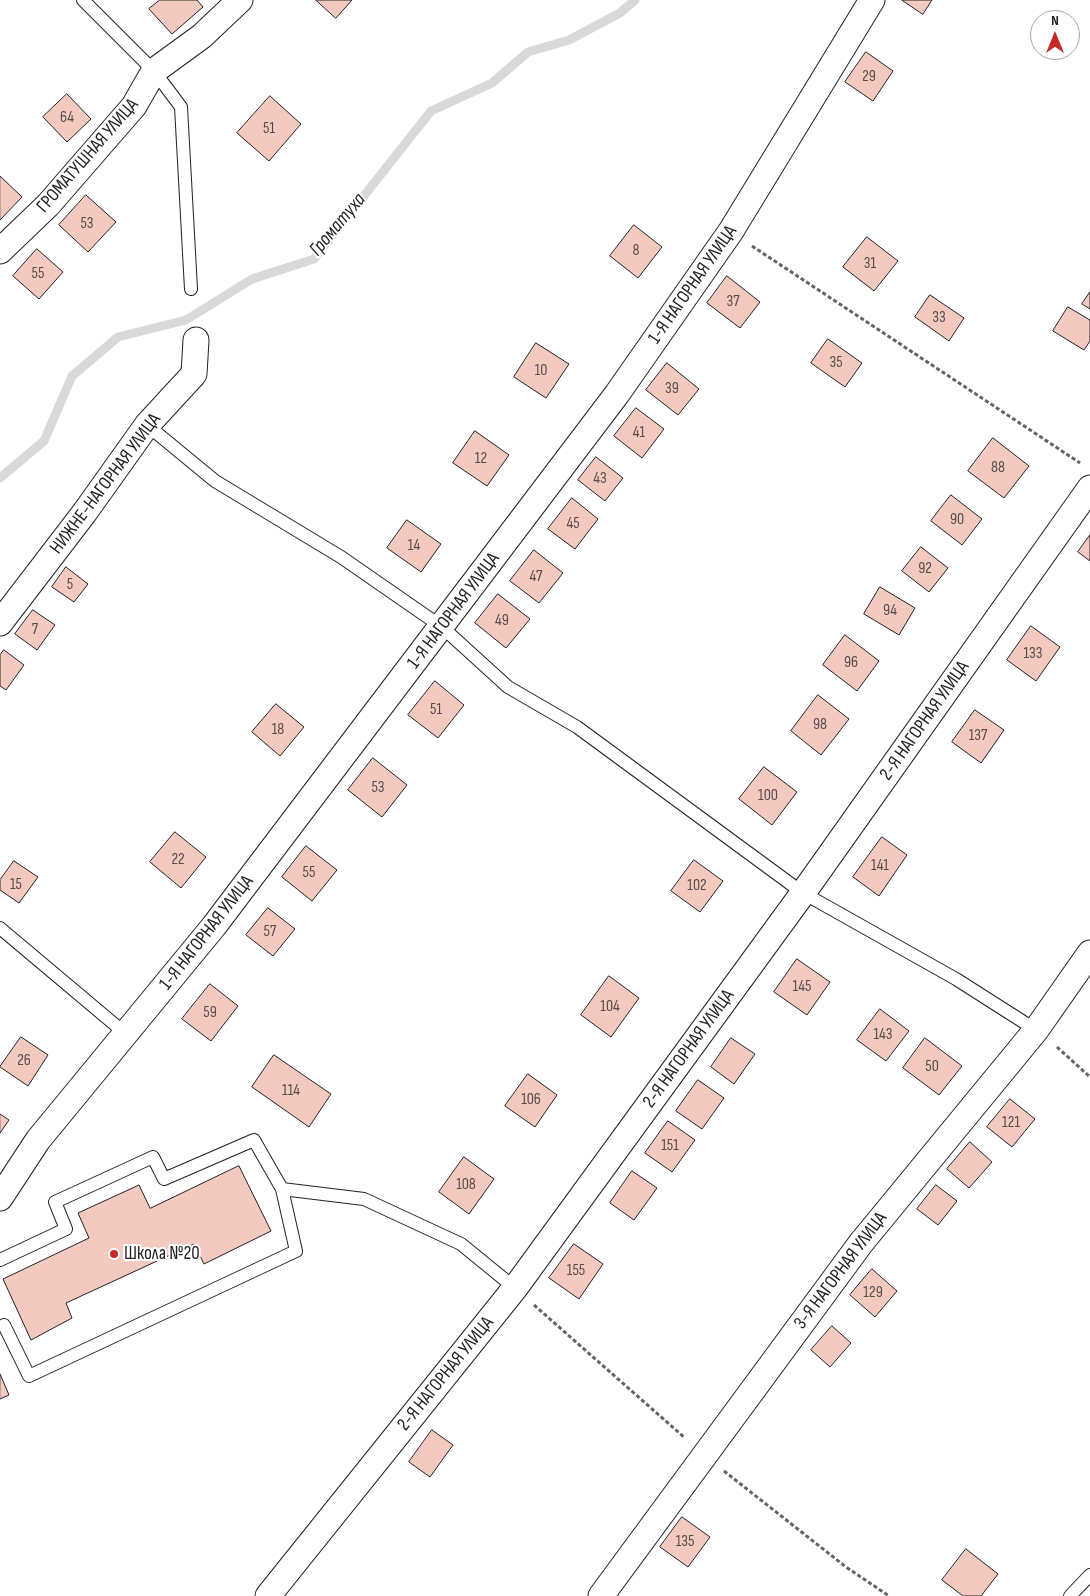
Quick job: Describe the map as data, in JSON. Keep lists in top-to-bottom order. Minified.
{"streets":{"street":["ГРОМАТУШНАЯ УЛИЦА","1-Я НАГОРНАЯ УЛИЦА","НИЖНЕ-НАГОРНАЯ УЛИЦА","2-Я НАГОРНАЯ УЛИЦА","3-Я НАГОРНАЯ УЛИЦА"]},"water":["Громатуха"],"places":["Школа №20"],"house_numbers":["29","64","51","53","8","31","55","37","33","35","10","39","41","12","88","43","90","45","14","92","47","5","94","49","7","133","96","51","98","18","137","53","100","22","141","55","15","102","57","145","104","59","143","26","50","114","106","121","151","108","155","129","135"],"north":"top"}
